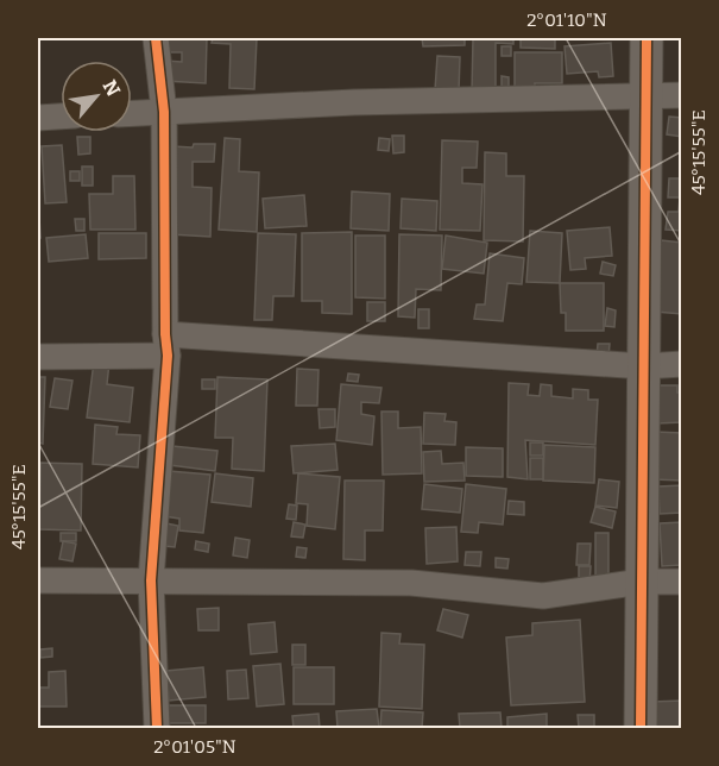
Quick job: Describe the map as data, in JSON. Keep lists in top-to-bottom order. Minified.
{"north":"top right","coordinates":["2°01'10\"N","45°15'55\"E","2°01'05\"N"]}
